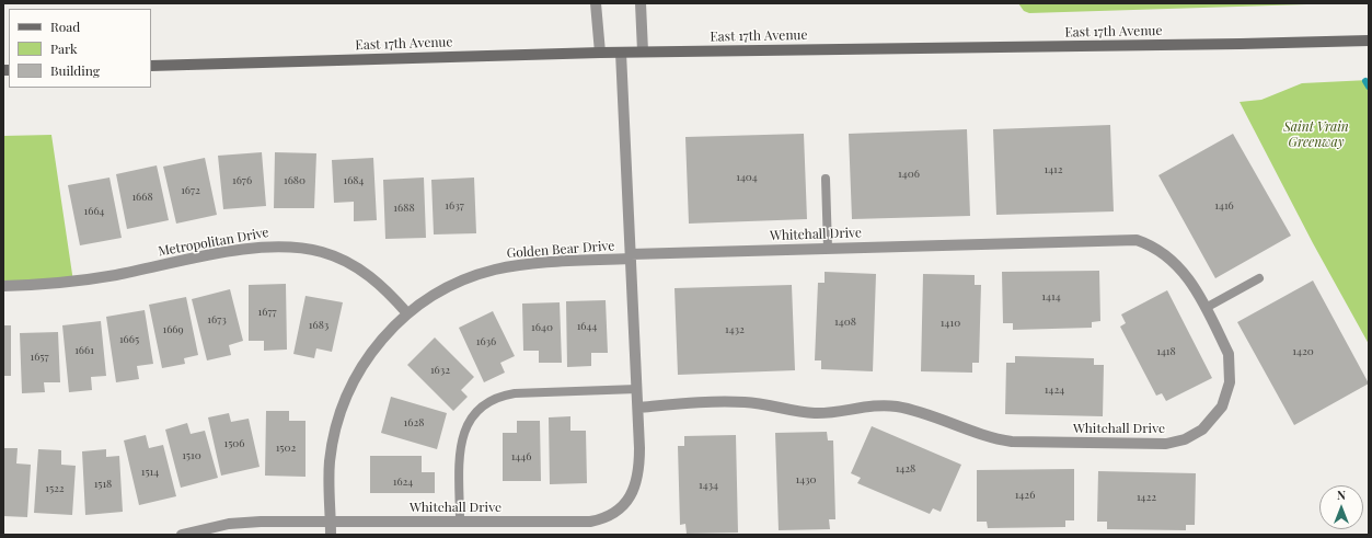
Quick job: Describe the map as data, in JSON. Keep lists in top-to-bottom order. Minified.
{"streets":{"main road":["East 17th Avenue"],"street":["Whitehall Drive","Metropolitan Drive","Golden Bear Drive"]},"crossings":[["East 17th Avenue","Whitehall Drive"],["Whitehall Drive","Golden Bear Drive"],["Metropolitan Drive","Golden Bear Drive"]],"parks":["Saint Vrain Greenway"],"house_numbers":["1412","1406","1404","1676","1680","1684","1672","1668","1637","1416","1688","1664","1414","1677","1673","1408","1410","1683","1644","1640","1669","1432","1665","1636","1661","1418","1420","1657","1632","1424","1628","1506","1502","1510","1446","1428","1514","1430","1624","1518","1434","1522","1426","1422"],"legend":["Road","Park","Building"],"north":"top"}
